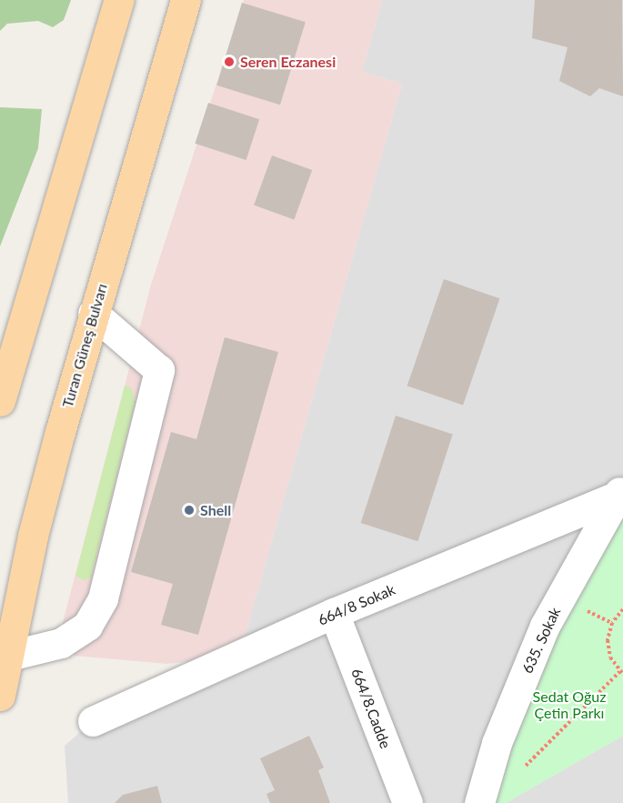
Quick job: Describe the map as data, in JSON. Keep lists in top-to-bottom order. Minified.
{"streets":{"main road":["Turan Güneş Bulvarı"],"street":["664/8 Sokak","635. Sokak","664/8.Cadde"]},"crossings":[["664/8 Sokak","635. Sokak"],["664/8 Sokak","664/8.Cadde"]],"parks":["Sedat Oğuz Çetin Parkı"],"places":["Seren Eczanesi","Shell"]}
